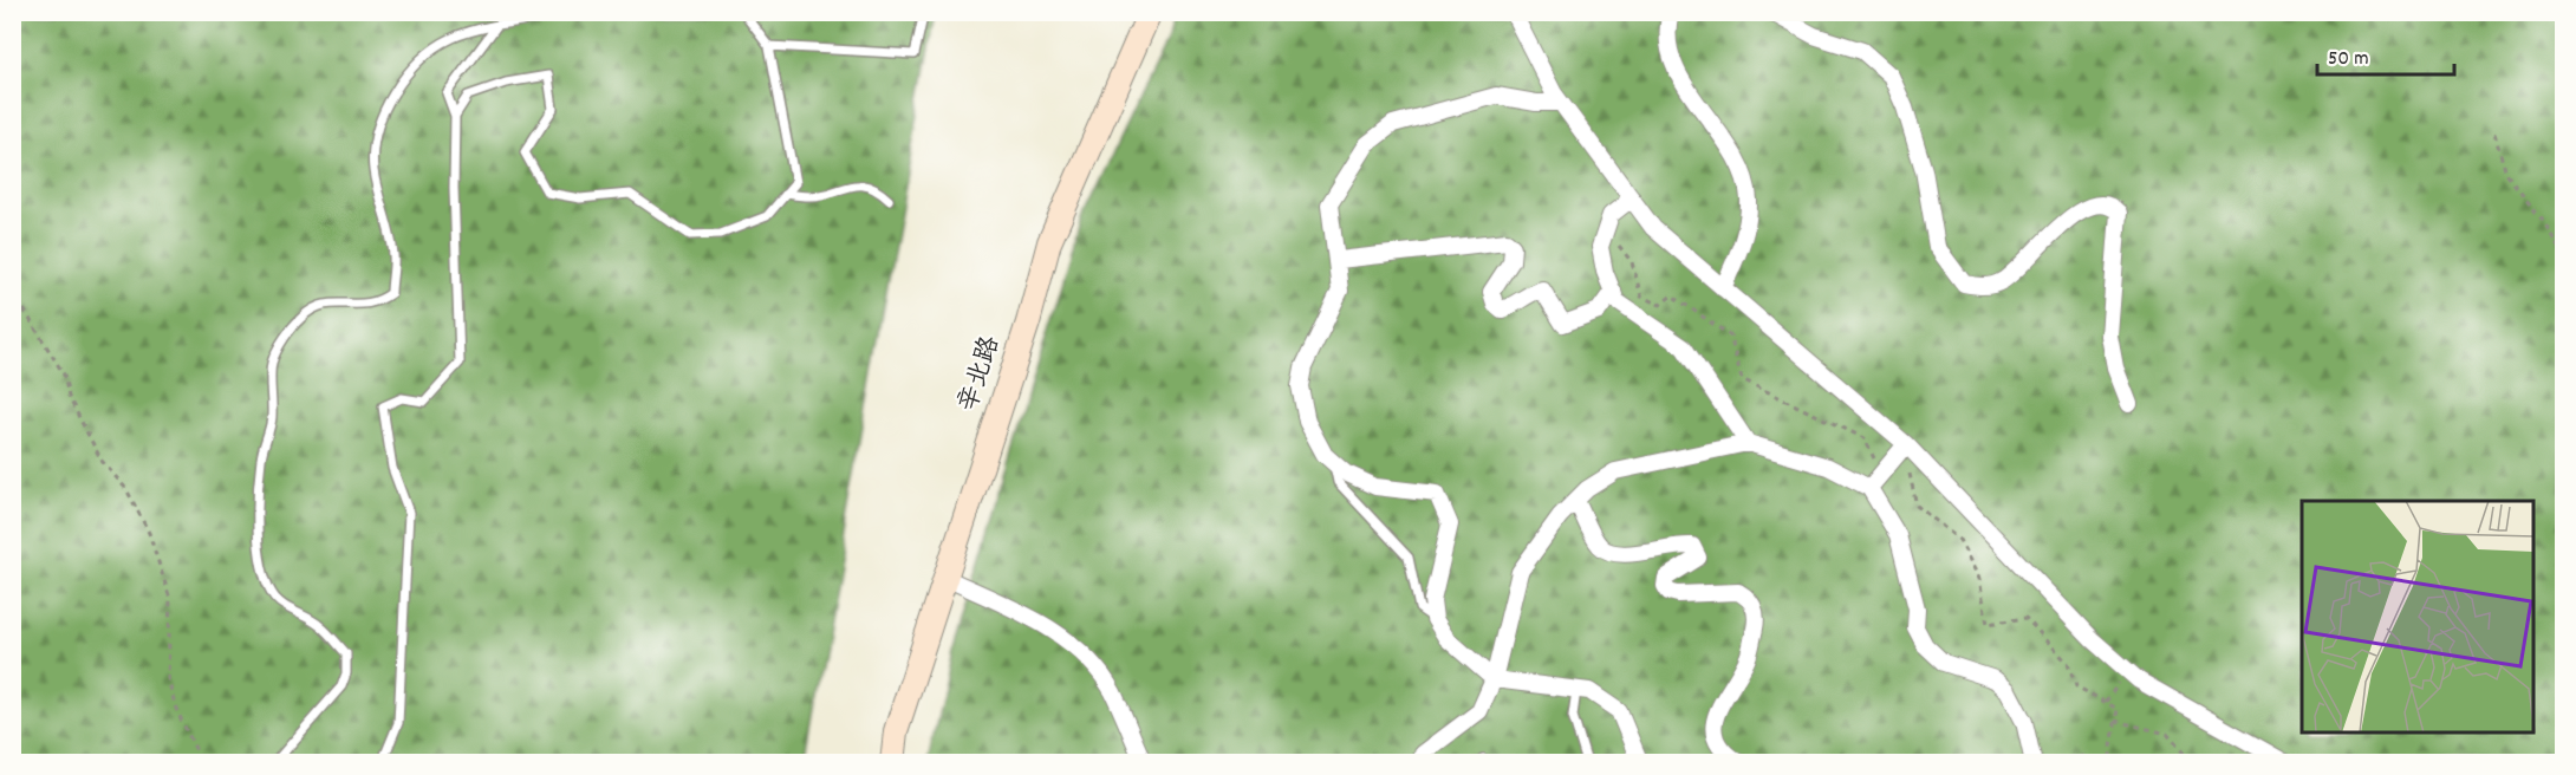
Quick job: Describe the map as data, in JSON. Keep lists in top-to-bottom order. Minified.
{"streets":{"main road":["辛北路"]},"scale_bar":"50 m"}
